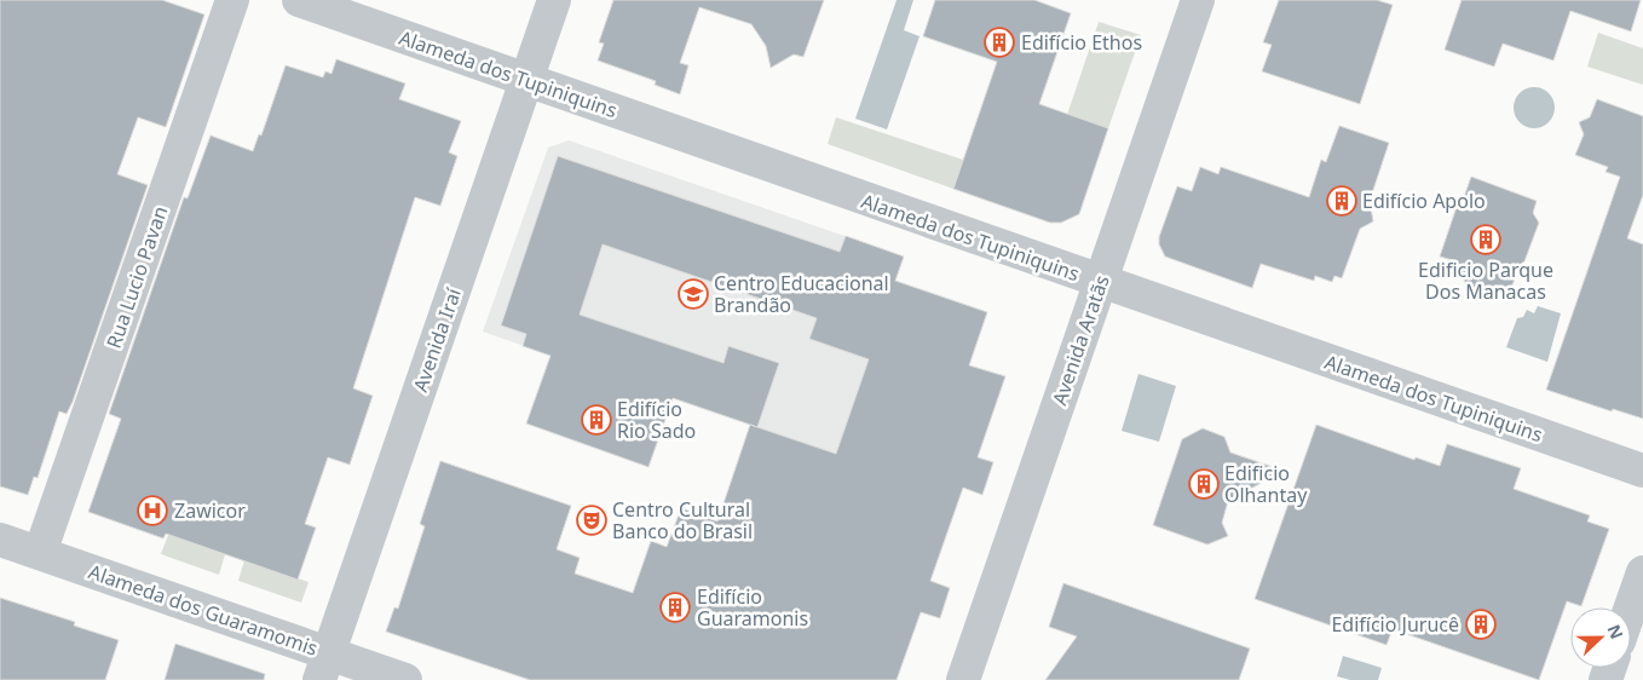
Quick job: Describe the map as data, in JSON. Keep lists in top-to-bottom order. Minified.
{"streets":{"street":["Alameda dos Tupiniquins","Rua Lucio Pavan","Avenida Iraí","Avenida Aratãs","Alameda dos Guaramomis"]},"crossings":[["Alameda dos Tupiniquins","Avenida Iraí"],["Alameda dos Tupiniquins","Avenida Aratãs"],["Rua Lucio Pavan","Alameda dos Guaramomis"],["Avenida Iraí","Alameda dos Guaramomis"]],"places":{"building":["Edifício Ethos","Edifício Apolo","Edificio Parque Dos Manacas","Edifício Rio Sado","Edificio Olhantay","Edifício Guaramonis","Edifício Jurucê"],"school or university":["Centro Educacional Brandão"],"hospital":["Zawicor"],"theatre":["Centro Cultural Banco do Brasil"]},"north":"right"}
